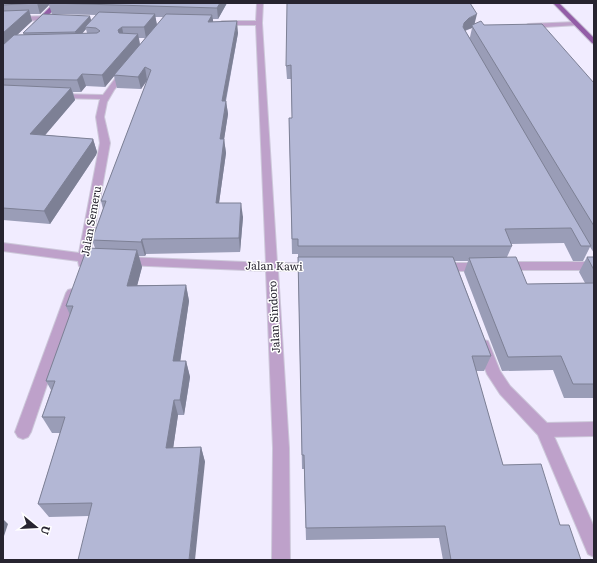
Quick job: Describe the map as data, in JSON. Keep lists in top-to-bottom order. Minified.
{"streets":{"street":["Jalan Semeru","Jalan Kawi","Jalan Sindoro"]},"crossings":[["Jalan Semeru","Jalan Kawi"],["Jalan Kawi","Jalan Sindoro"]],"north":"right"}
